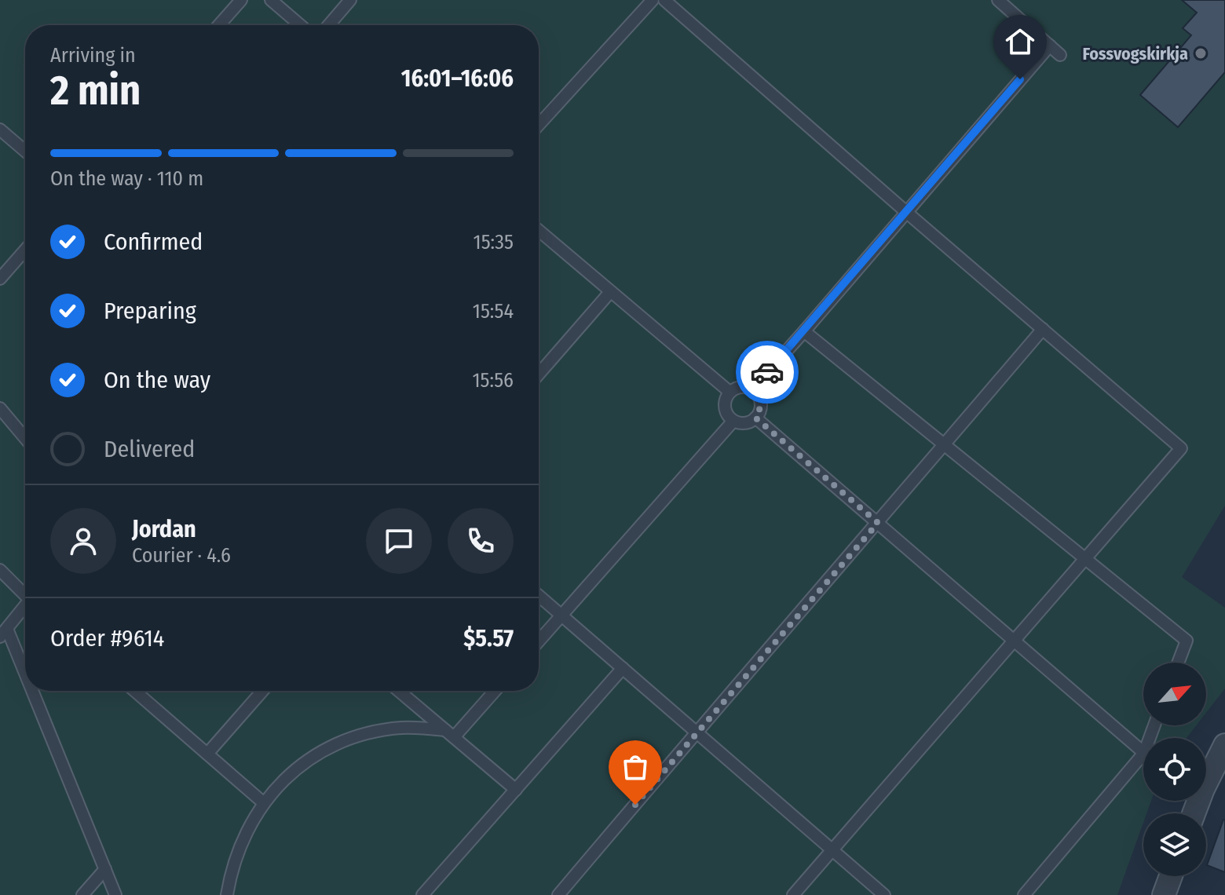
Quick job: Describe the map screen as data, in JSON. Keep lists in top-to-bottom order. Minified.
{"places":["Fossvogskirkja"],"north":"top right","page":{"heading":["2 min","Arriving in","16:01–16:06"],"panel":["Jordan","Courier · 4.6","Order #9614","$5.57"],"bar":"On the way · 110 m","list":[["Confirmed","15:35"],["Preparing","15:54"],["On the way","15:56"],"Delivered"]}}
